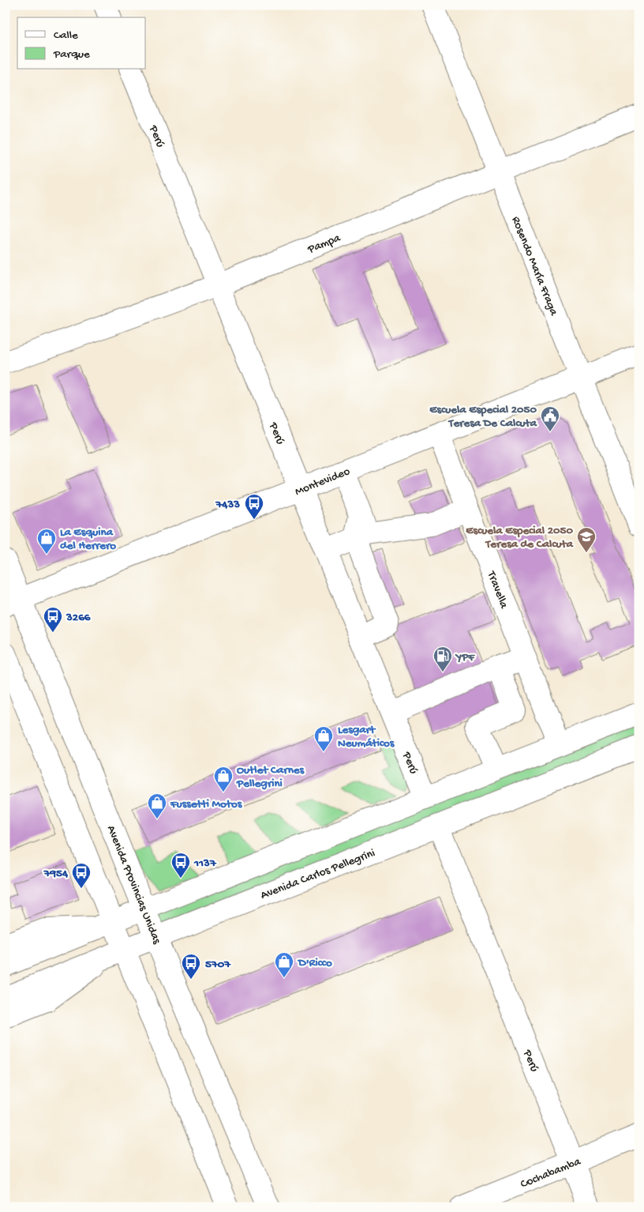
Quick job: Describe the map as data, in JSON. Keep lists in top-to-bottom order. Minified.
{"streets":{"main road":["Perú","Pampa","Rosendo María Fraga","Montevideo","Travella","Avenida Carlos Pellegrini","Avenida Provincias Unidas","Cochabamba"]},"crossings":[["Perú","Pampa"],["Perú","Montevideo"],["Perú","Avenida Carlos Pellegrini"],["Perú","Cochabamba"],["Pampa","Rosendo María Fraga"],["Rosendo María Fraga","Montevideo"],["Montevideo","Travella"],["Montevideo","Avenida Provincias Unidas"],["Avenida Carlos Pellegrini","Avenida Provincias Unidas"]],"places":{"public building":["Escuela Especial 2050 Teresa De Calcuta"],"bus stop":["7433","3266","1137","7954","5707"],"school or university":["Escuela Especial 2050 Teresa de Calcuta"],"shop":["La Esquina del Herrero","Lesgart Neumáticos","Outlet Carnes Pellegrini","Fussetti Motos","D'Ricco"],"fuel station":["YPF"]},"legend":["Calle","Parque"]}
